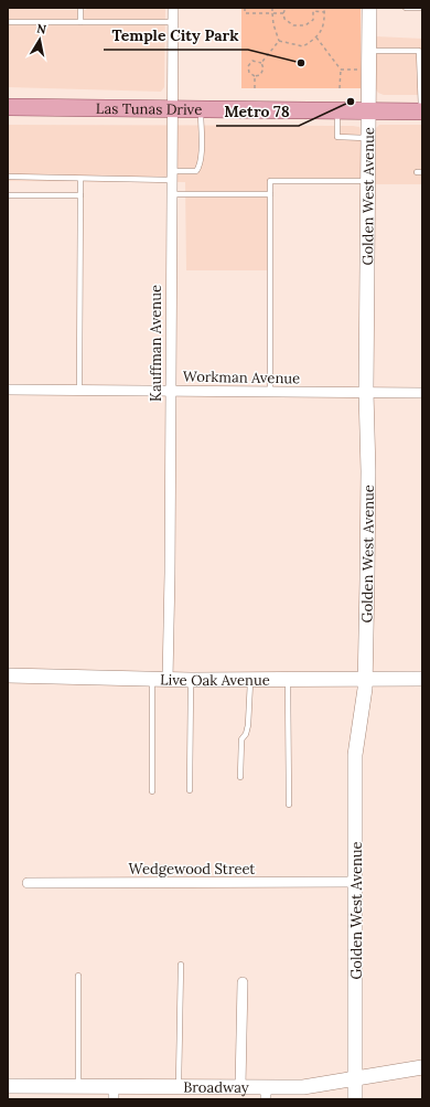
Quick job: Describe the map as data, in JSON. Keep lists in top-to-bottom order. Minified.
{"streets":{"main road":["Las Tunas Drive"],"street":["Golden West Avenue","Kauffman Avenue","Workman Avenue","Live Oak Avenue","Wedgewood Street","Broadway"]},"crossings":[["Las Tunas Drive","Golden West Avenue"],["Las Tunas Drive","Kauffman Avenue"],["Golden West Avenue","Workman Avenue"],["Golden West Avenue","Live Oak Avenue"],["Golden West Avenue","Wedgewood Street"],["Golden West Avenue","Broadway"],["Kauffman Avenue","Workman Avenue"],["Kauffman Avenue","Live Oak Avenue"]],"places":["Temple City Park","Metro 78"],"north":"top"}
